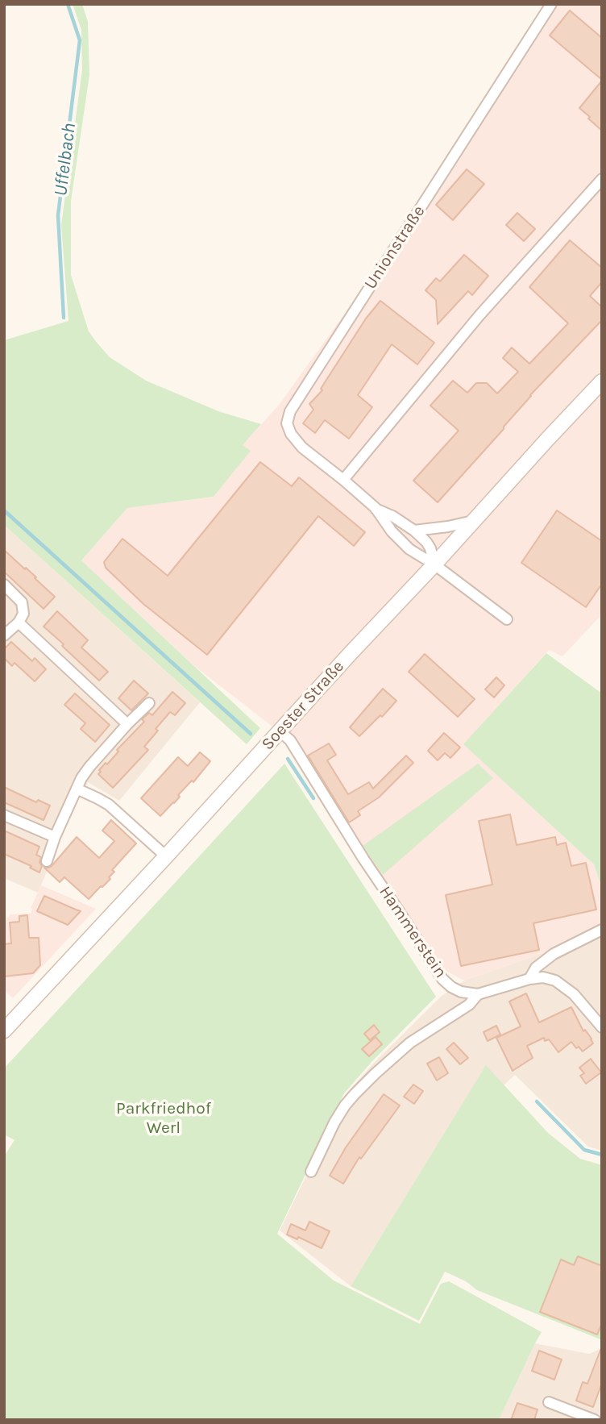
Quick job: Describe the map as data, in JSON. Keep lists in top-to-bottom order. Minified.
{"streets":{"main road":["Soester Straße"],"street":["Unionstraße","Hammerstein"]},"crossings":[["Unionstraße","Soester Straße"],["Soester Straße","Hammerstein"]],"water":["Uffelbach"],"parks":["Parkfriedhof Werl"]}
